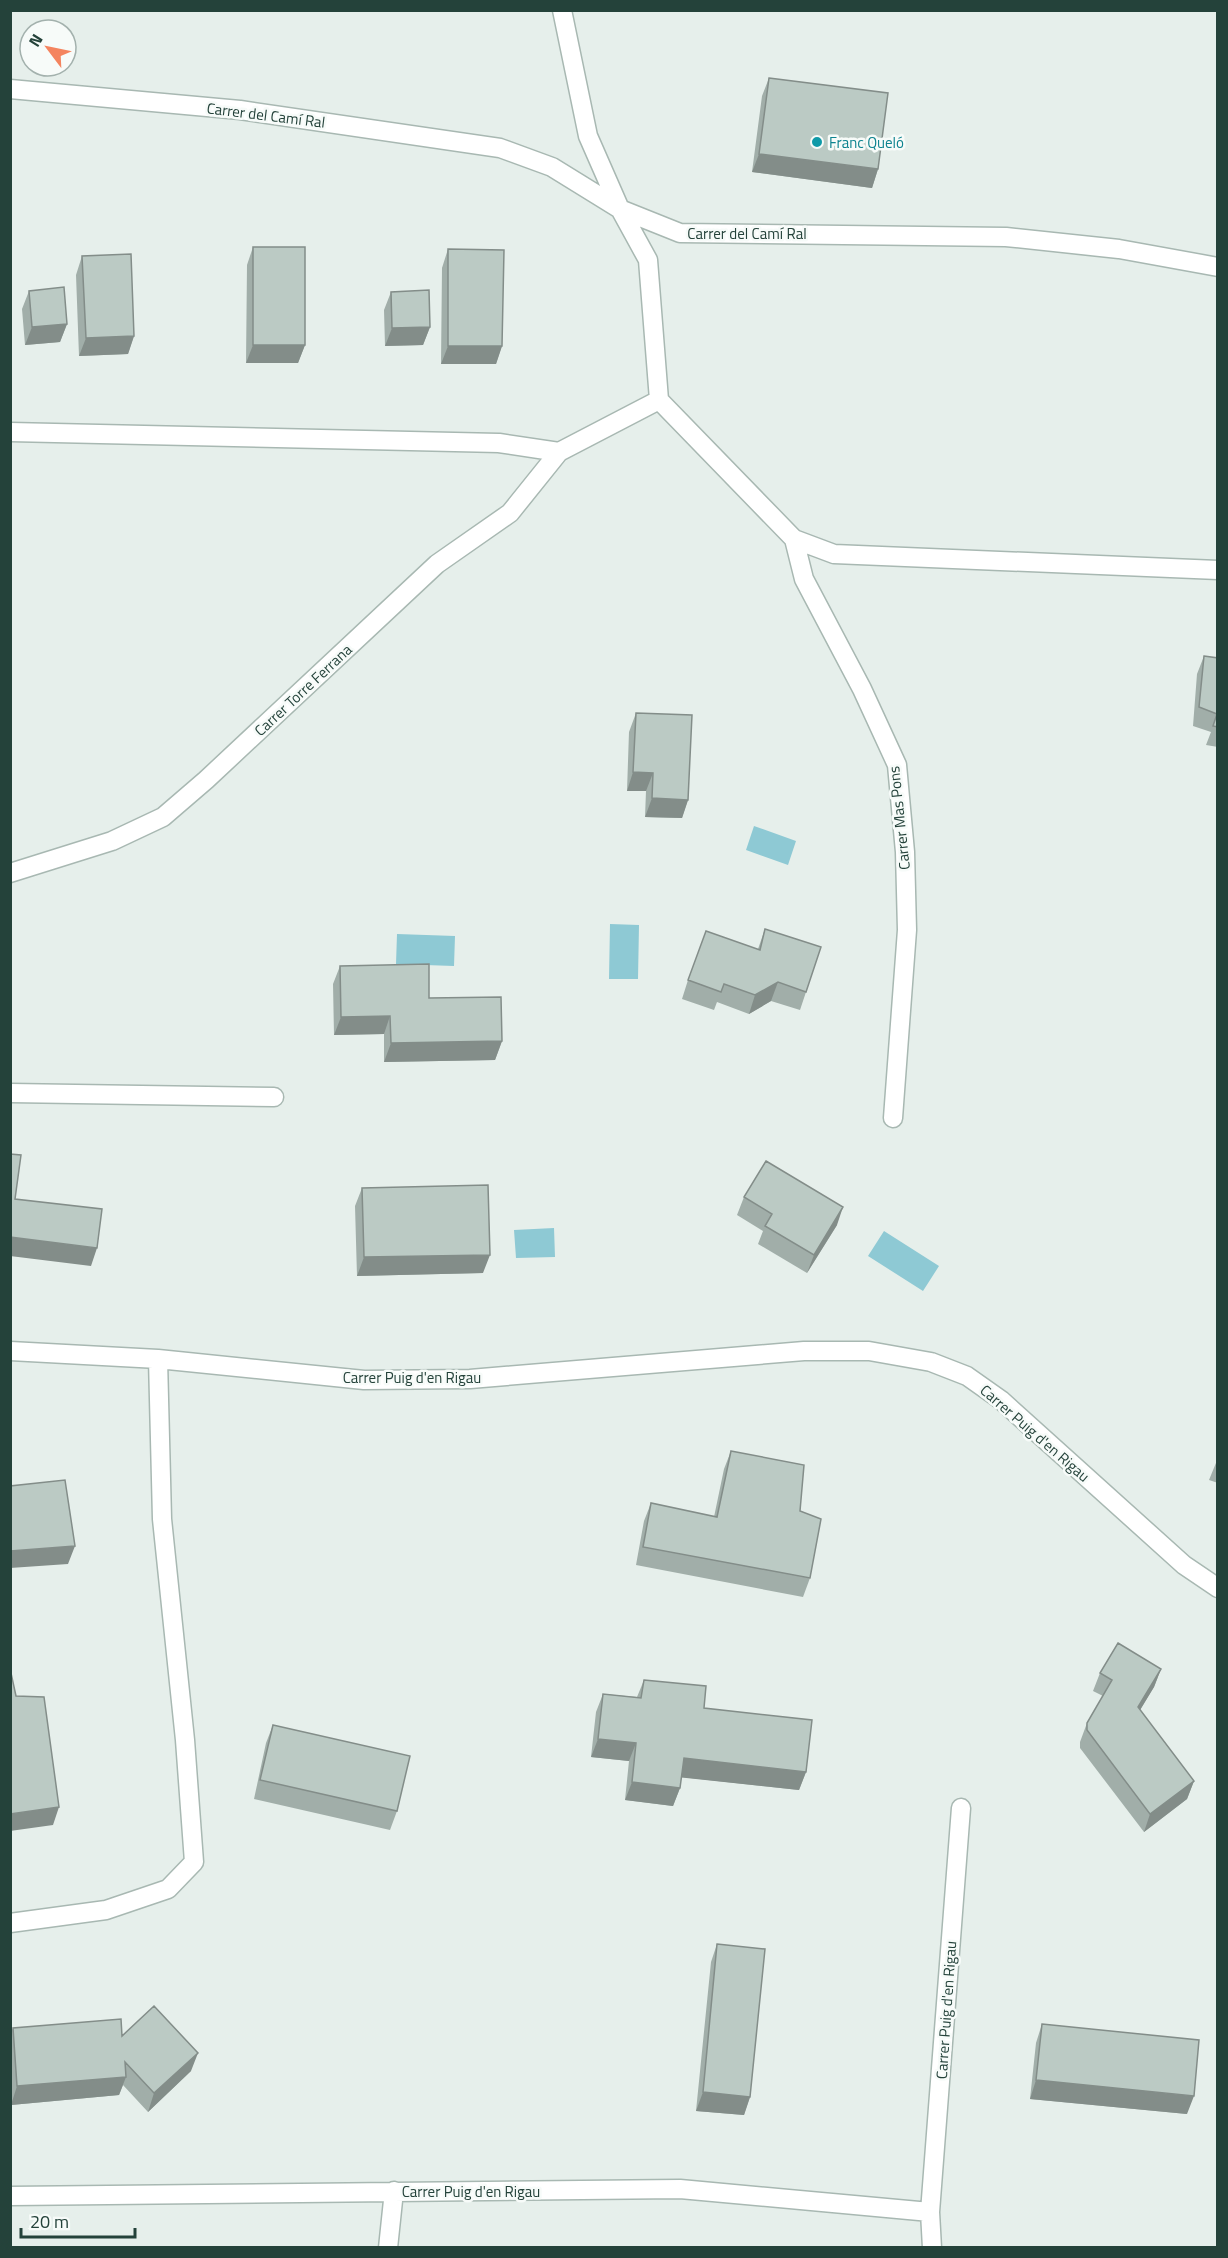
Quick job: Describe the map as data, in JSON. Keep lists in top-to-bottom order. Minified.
{"streets":{"street":["Carrer del Camí Ral","Carrer Torre Ferrana","Carrer Mas Pons","Carrer Puig d'en Rigau"]},"places":["Franc Queló"],"scale_bar":"20 m","north":"top left"}
